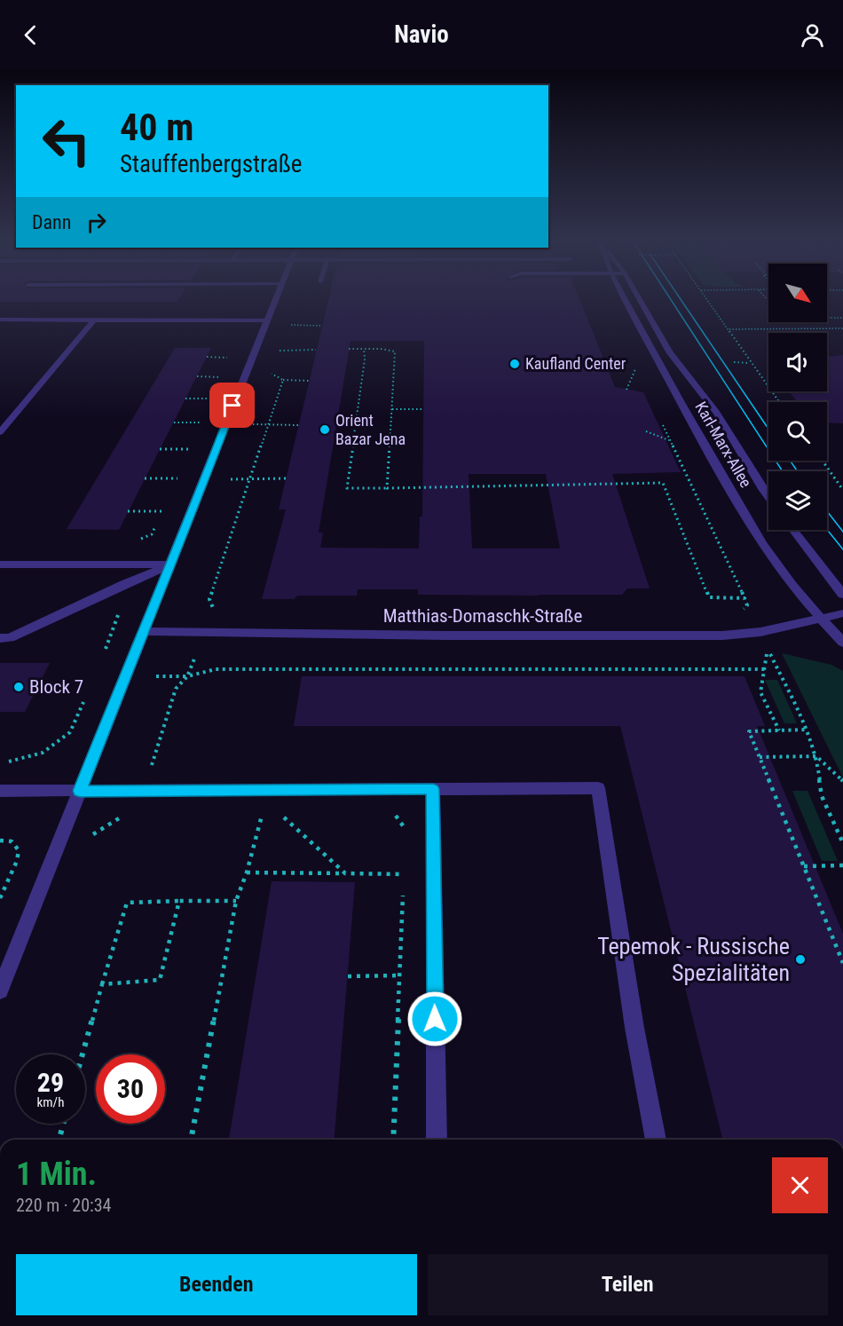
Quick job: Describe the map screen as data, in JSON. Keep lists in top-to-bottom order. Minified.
{"streets":{"street":["Karl-Marx-Allee","Matthias-Domaschk-Straße"]},"crossings":[["Karl-Marx-Allee","Matthias-Domaschk-Straße"]],"places":["Kaufland Center","Orient Bazar Jena","Block 7","Tepemok - Russische Spezialitäten"],"north":"bottom right","page":{"header":"Navio","turn":["40 m","Stauffenbergstraße"],"then":"Dann","speed":"29 km/h","limit":"30","heading":["1 Min.","220 m · 20:34"],"buttons":["Beenden","Teilen"]}}
